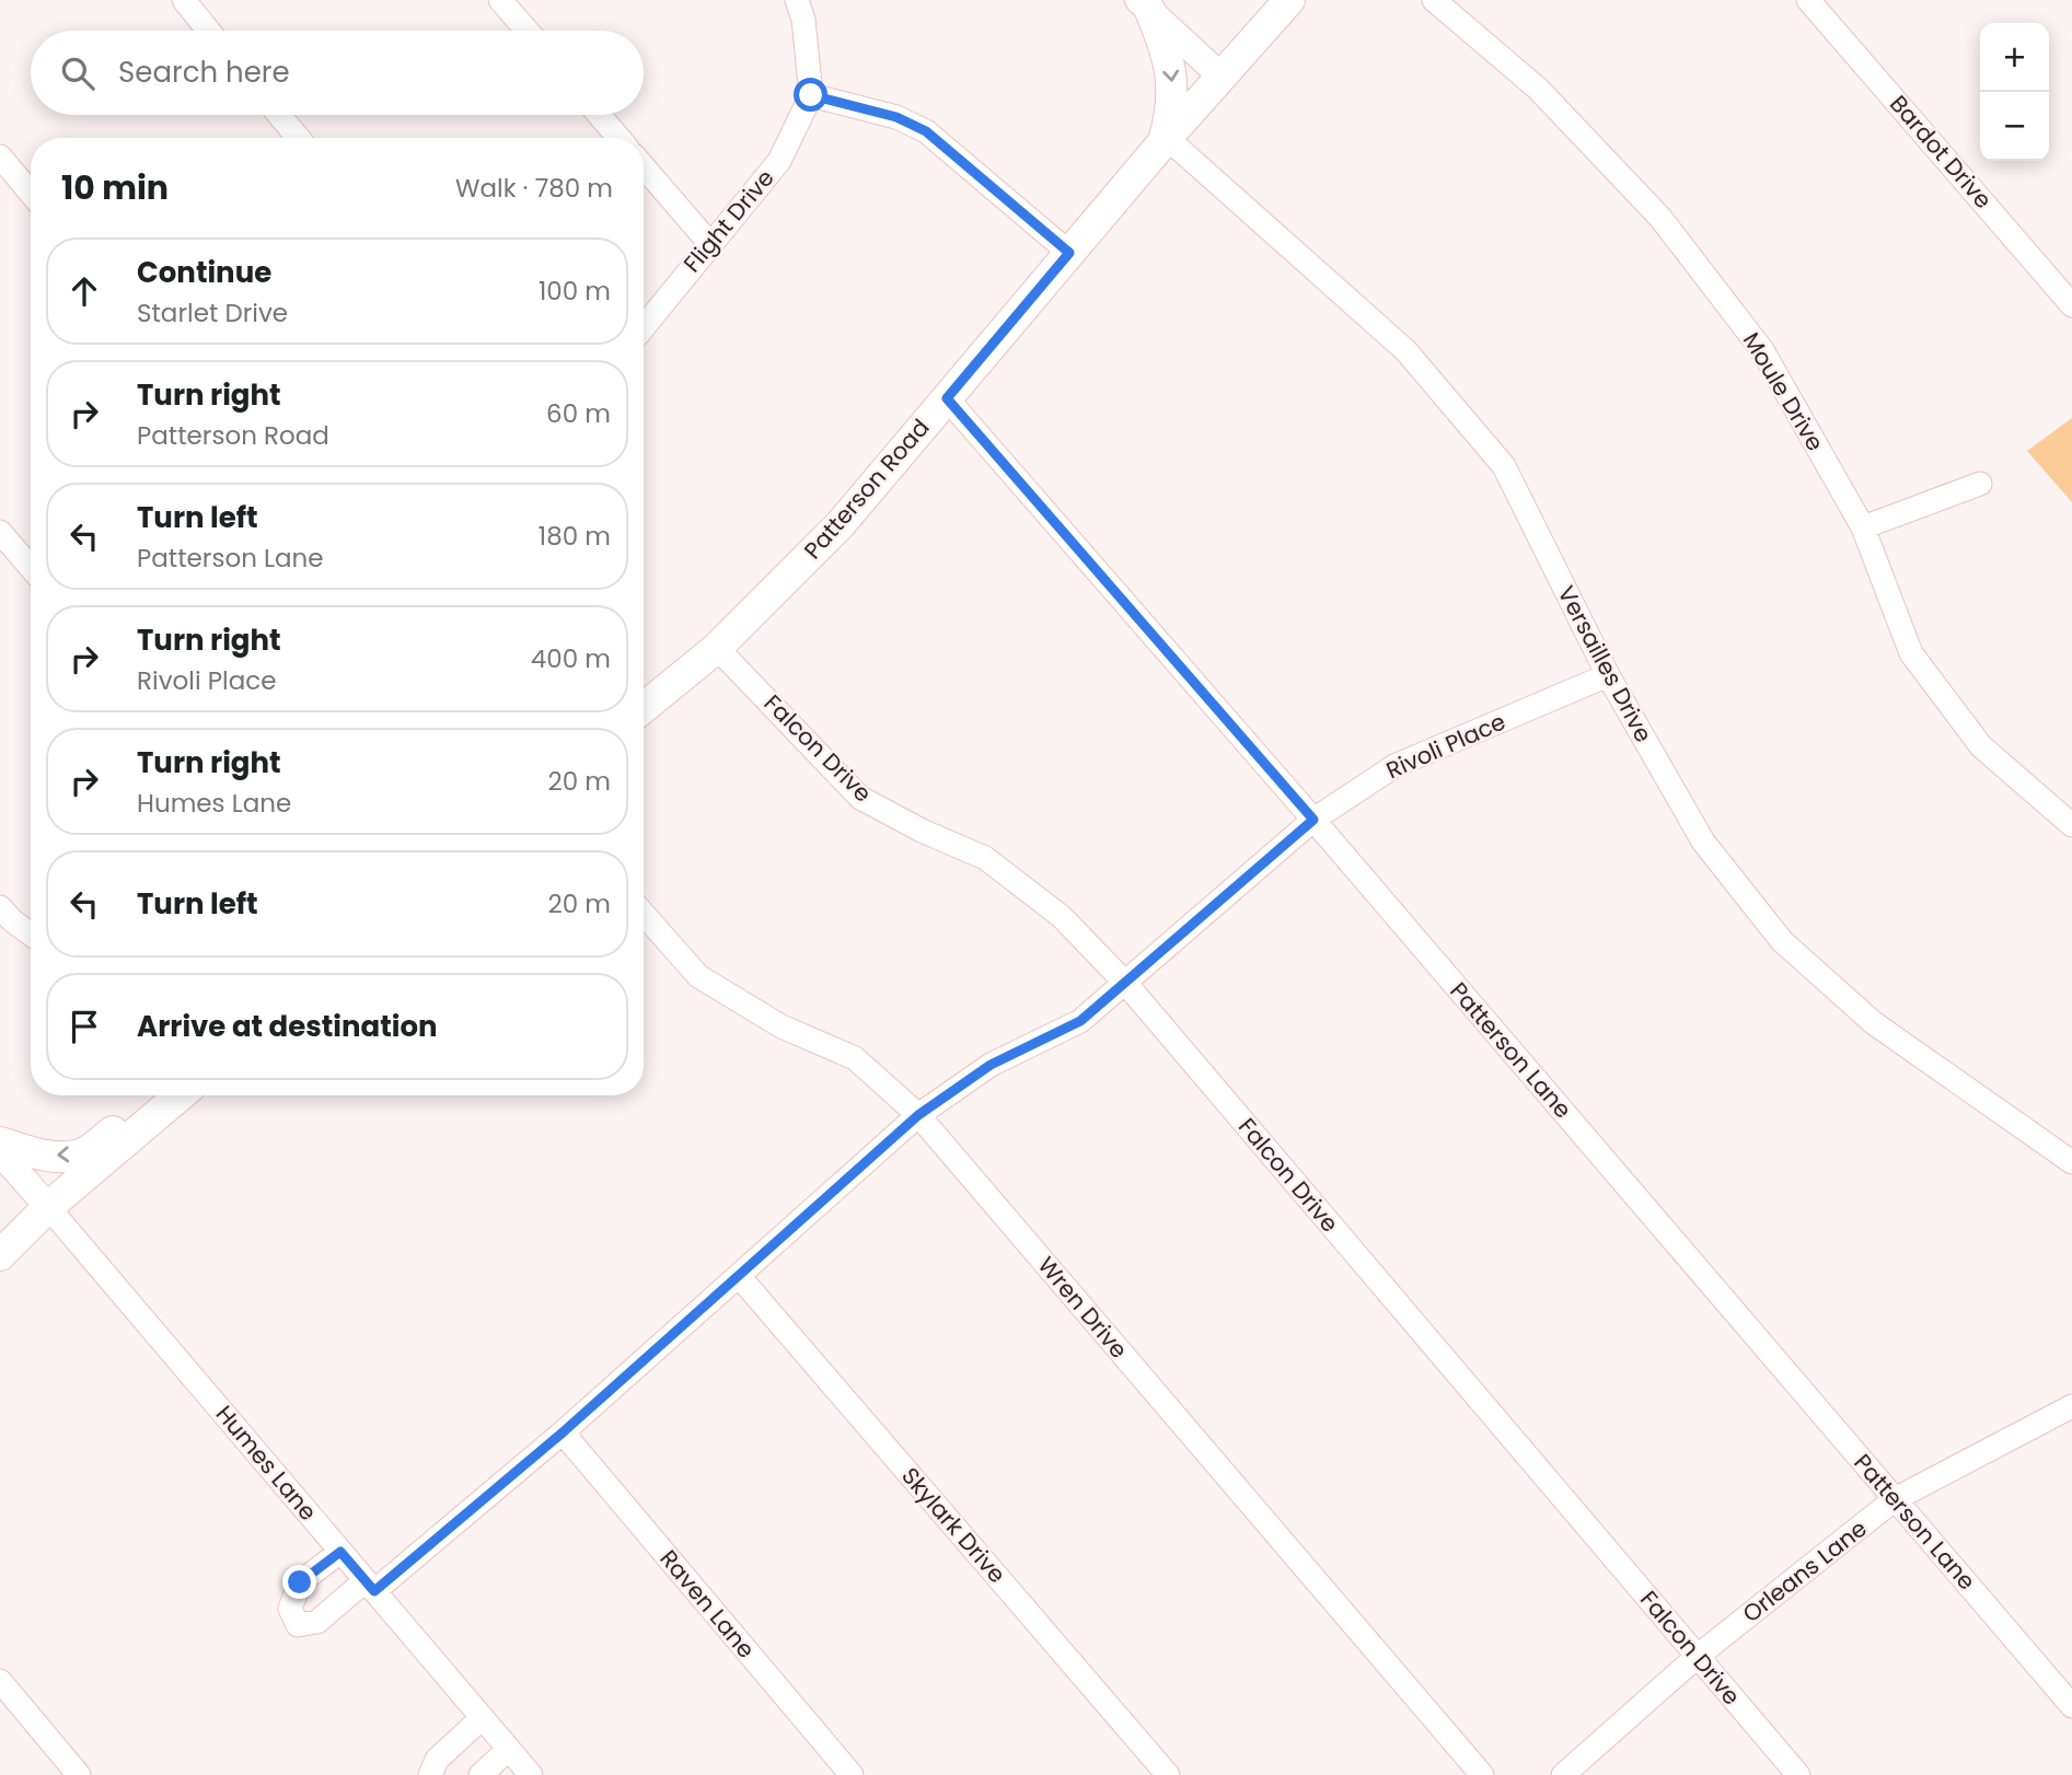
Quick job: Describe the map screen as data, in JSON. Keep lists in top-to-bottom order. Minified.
{"streets":{"main road":["Patterson Road"],"street":["Bardot Drive","Flight Drive","Moule Drive","Versailles Drive","Rivoli Place","Falcon Drive","Patterson Lane","Wren Drive","Humes Lane","Skylark Drive","Orleans Lane","Raven Lane"]},"crossings":[["Patterson Road","Versailles Drive"],["Patterson Road","Falcon Drive"],["Patterson Road","Patterson Lane"],["Versailles Drive","Rivoli Place"],["Rivoli Place","Falcon Drive"],["Rivoli Place","Patterson Lane"],["Rivoli Place","Wren Drive"],["Rivoli Place","Humes Lane"],["Rivoli Place","Skylark Drive"],["Rivoli Place","Raven Lane"],["Falcon Drive","Orleans Lane"],["Patterson Lane","Orleans Lane"]],"page":{"map_buttons":["+","−"],"search":"Search here","heading":["10 min","Walk · 780 m"],"list":[["Continue","Starlet Drive","100 m"],["Turn right","Patterson Road","60 m"],["Turn left","Patterson Lane","180 m"],["Turn right","Rivoli Place","400 m"],["Turn right","Humes Lane","20 m"],["Turn left","20 m"],"Arrive at destination"]}}
